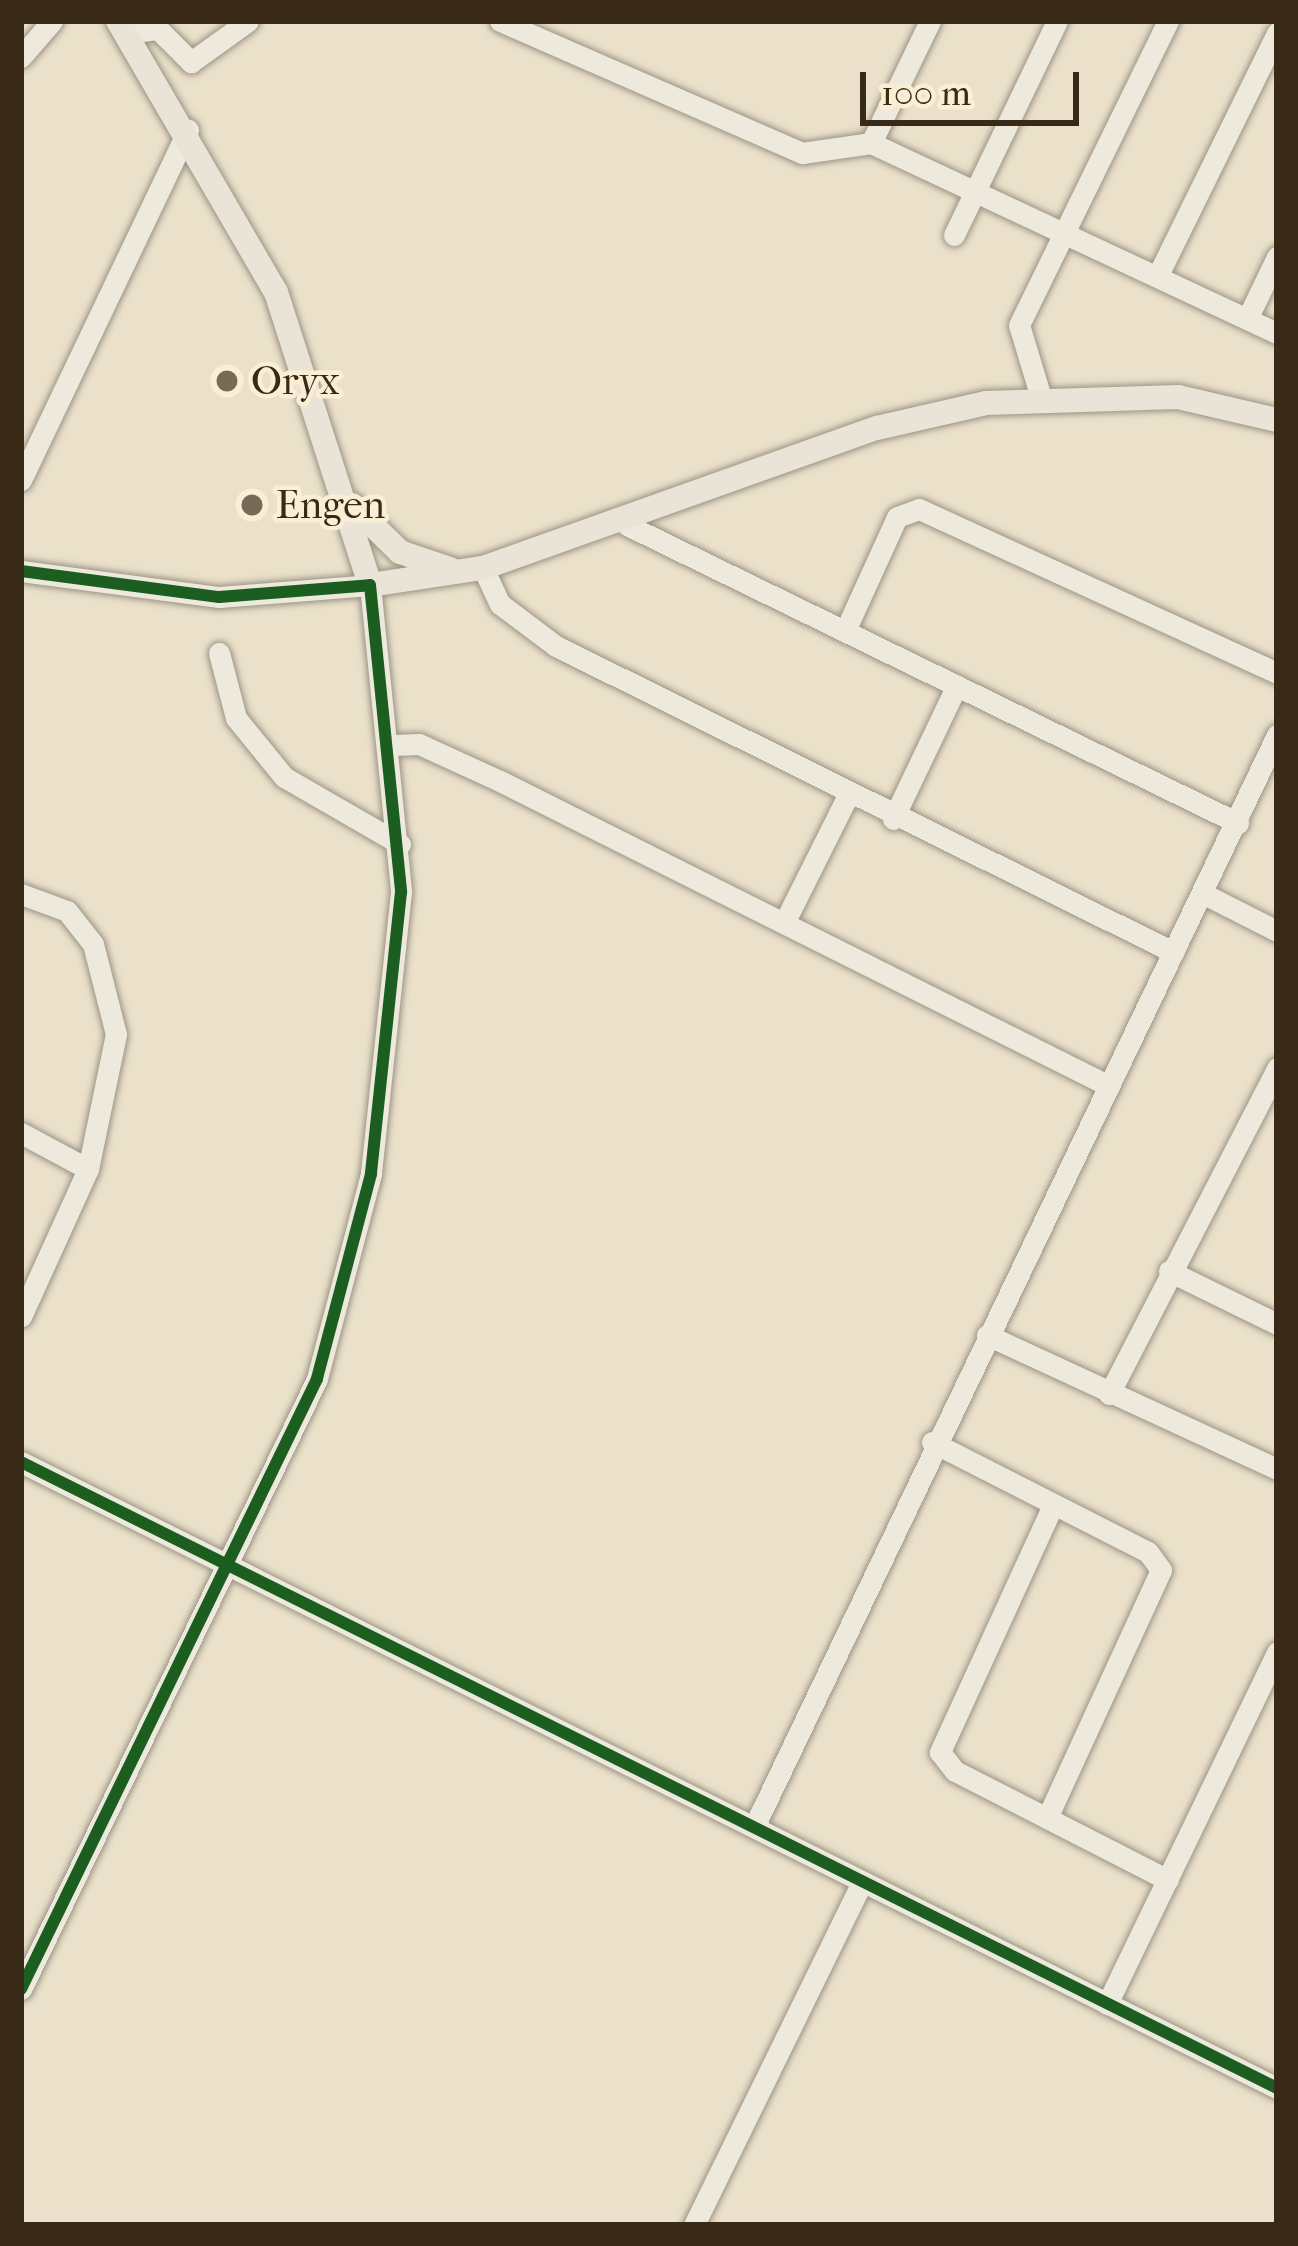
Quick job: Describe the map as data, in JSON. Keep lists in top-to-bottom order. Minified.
{"places":["Oryx","Engen"],"scale_bar":"100 m"}
